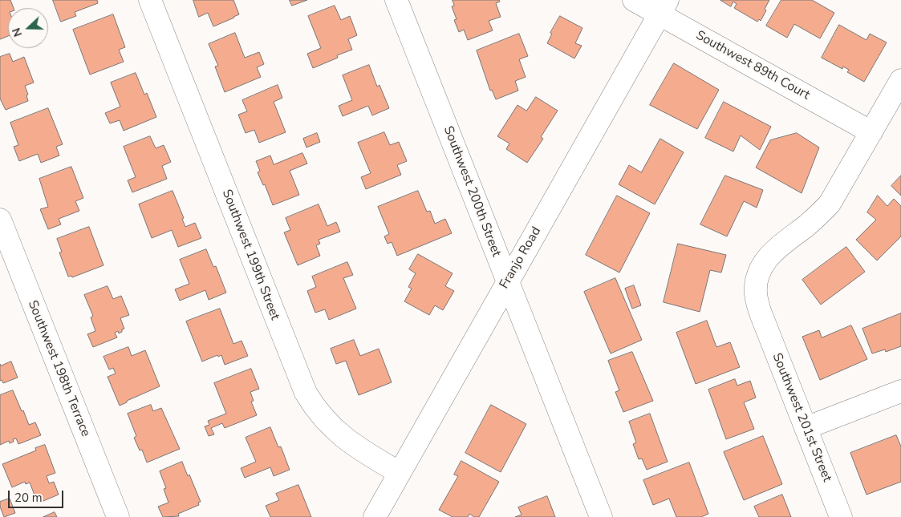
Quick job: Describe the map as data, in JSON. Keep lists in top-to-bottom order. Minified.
{"streets":{"street":["Southwest 89th Court","Southwest 200th Street","Southwest 199th Street","Franjo Road","Southwest 198th Terrace","Southwest 201st Street"]},"crossings":[["Southwest 89th Court","Franjo Road"],["Southwest 89th Court","Southwest 201st Street"],["Southwest 200th Street","Franjo Road"],["Southwest 199th Street","Franjo Road"]],"scale_bar":"20 m","north":"left"}
